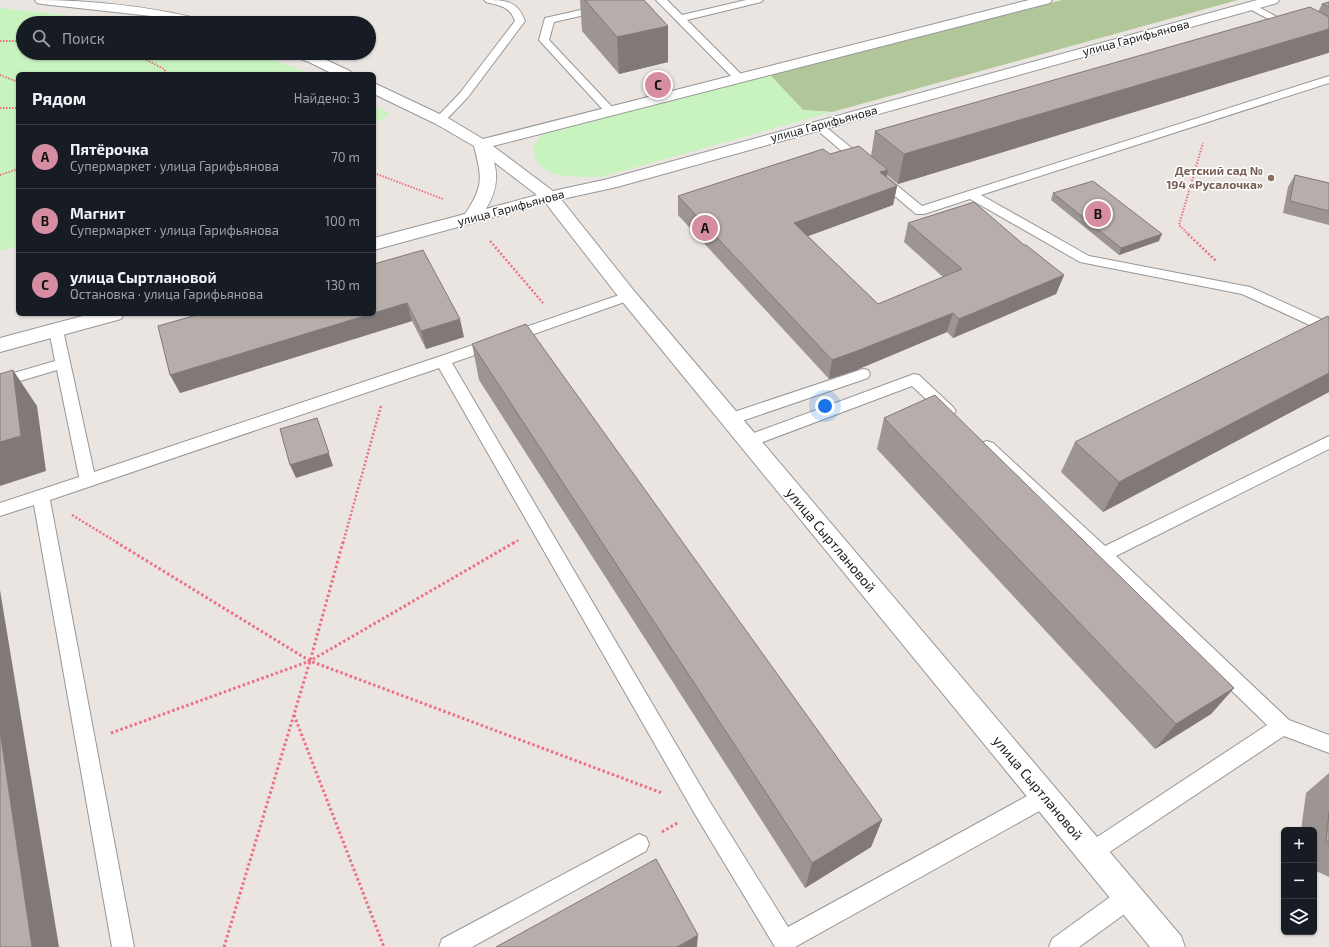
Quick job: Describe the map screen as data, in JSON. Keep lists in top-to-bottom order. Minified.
{"streets":{"street":["улица Гарифьянова","улица Сыртлановой"]},"crossings":[["улица Гарифьянова","улица Сыртлановой"]],"places":["Детский сад № 194 «Русалочка»"],"page":{"search":"Поиск","pins":["C","B","A"],"heading":["Рядом","Найдено: 3"],"list":[{"mark":"A","name":"Пятёрочка","note":"Супермаркет · улица Гарифьянова","value":"70 m"},{"mark":"B","name":"Магнит","note":"Супермаркет · улица Гарифьянова","value":"100 m"},{"mark":"C","name":"улица Сыртлановой","note":"Остановка · улица Гарифьянова","value":"130 m"}],"map_buttons":["+","−"]}}
